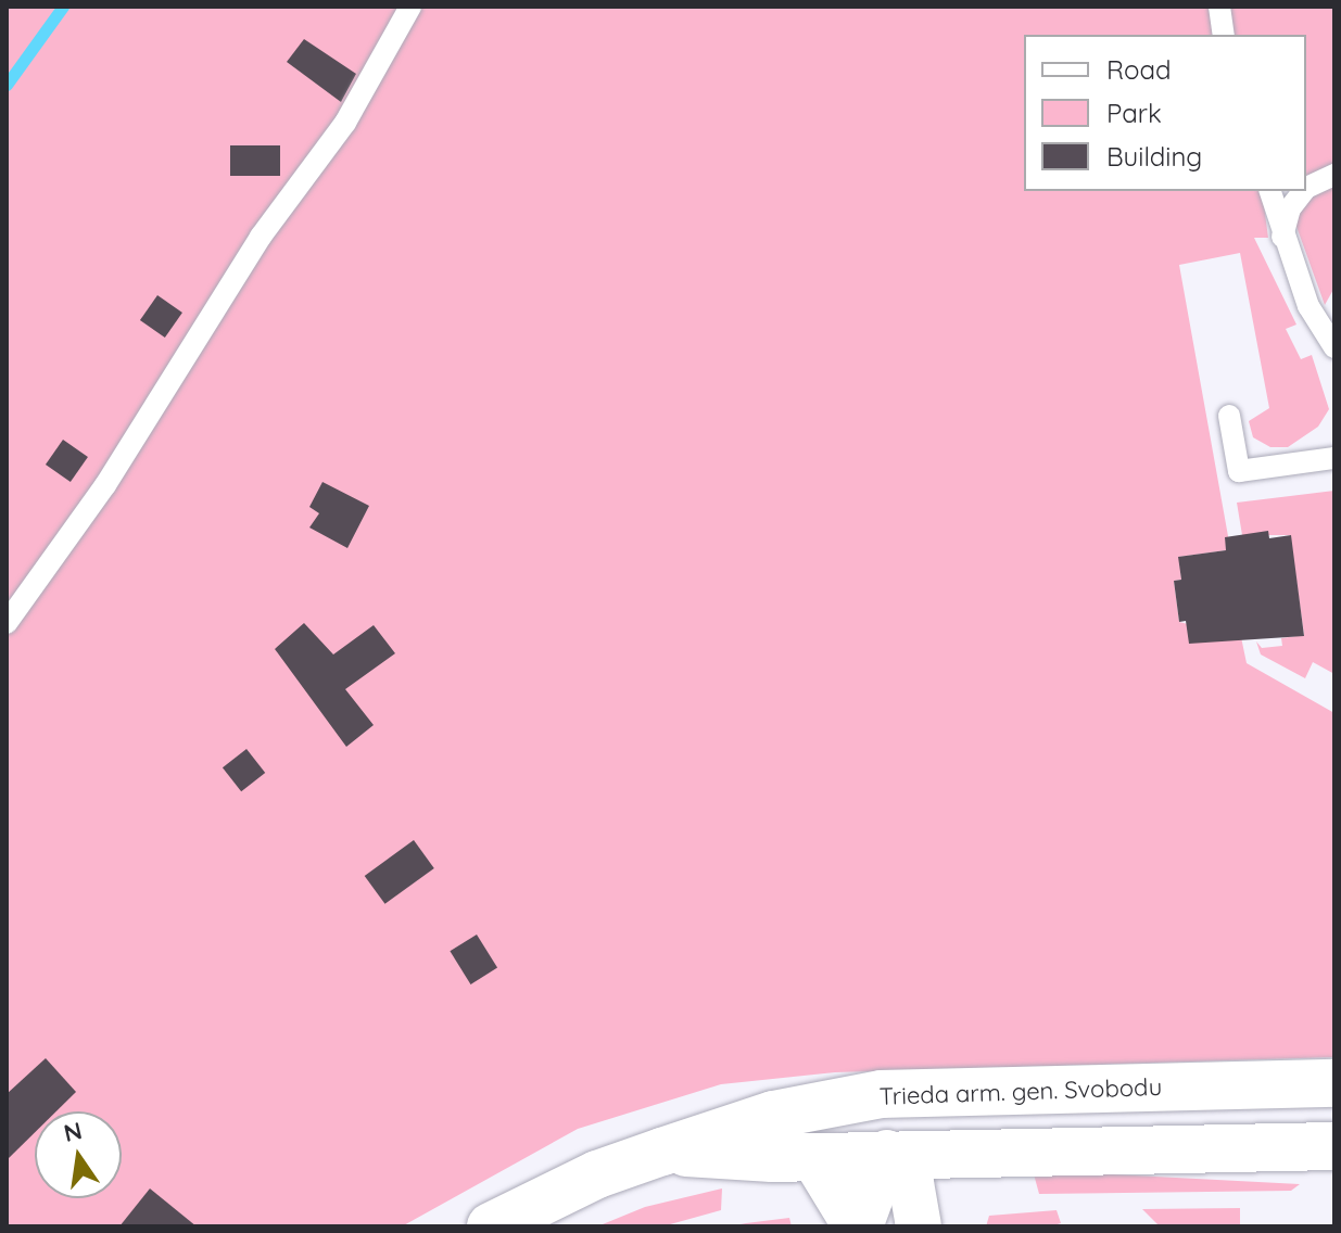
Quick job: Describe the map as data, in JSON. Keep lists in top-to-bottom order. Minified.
{"streets":{"street":["Trieda arm. gen. Svobodu"]},"legend":["Road","Park","Building"],"north":"top"}
